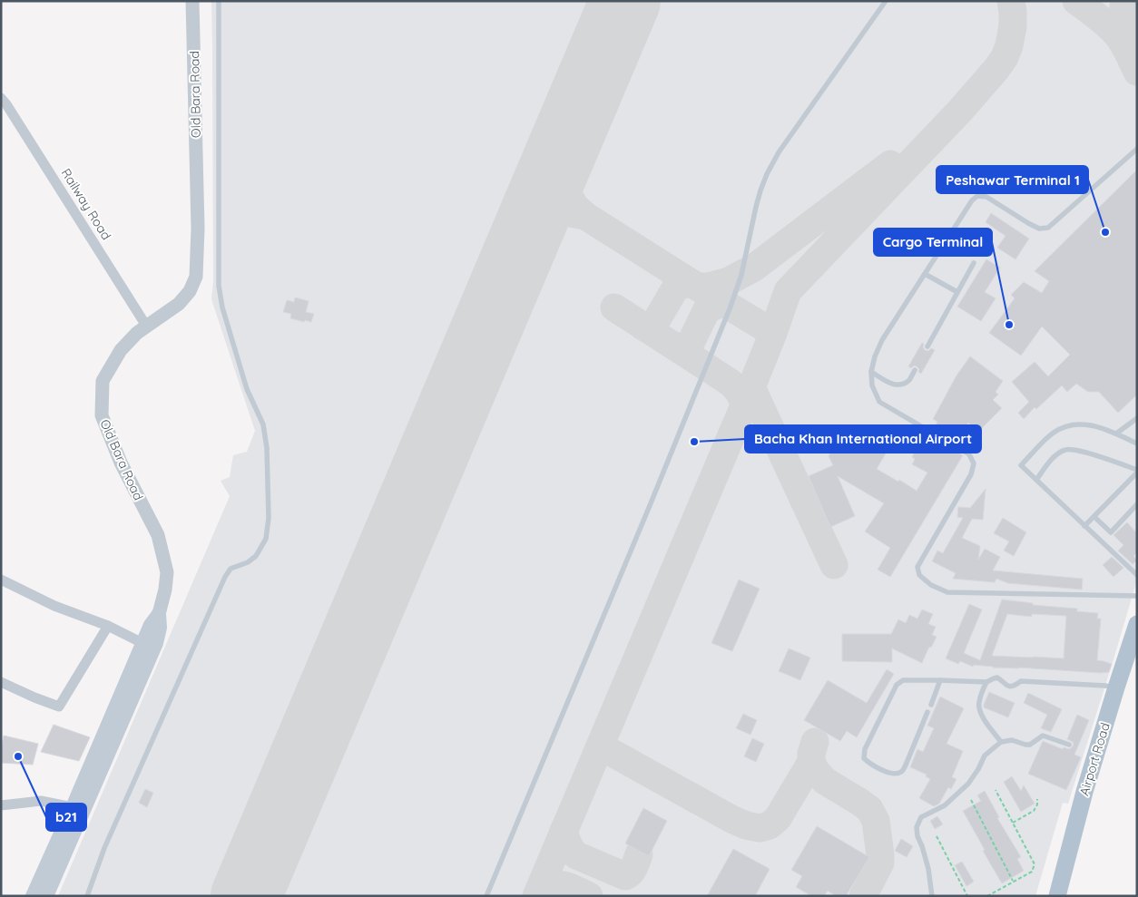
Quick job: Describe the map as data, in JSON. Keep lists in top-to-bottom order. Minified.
{"streets":{"main road":["Old Bara Road","Airport Road"],"street":["Railway Road"]},"crossings":[["Old Bara Road","Railway Road"]],"places":["Peshawar Terminal 1","Cargo Terminal","Bacha Khan International Airport","b21"]}
